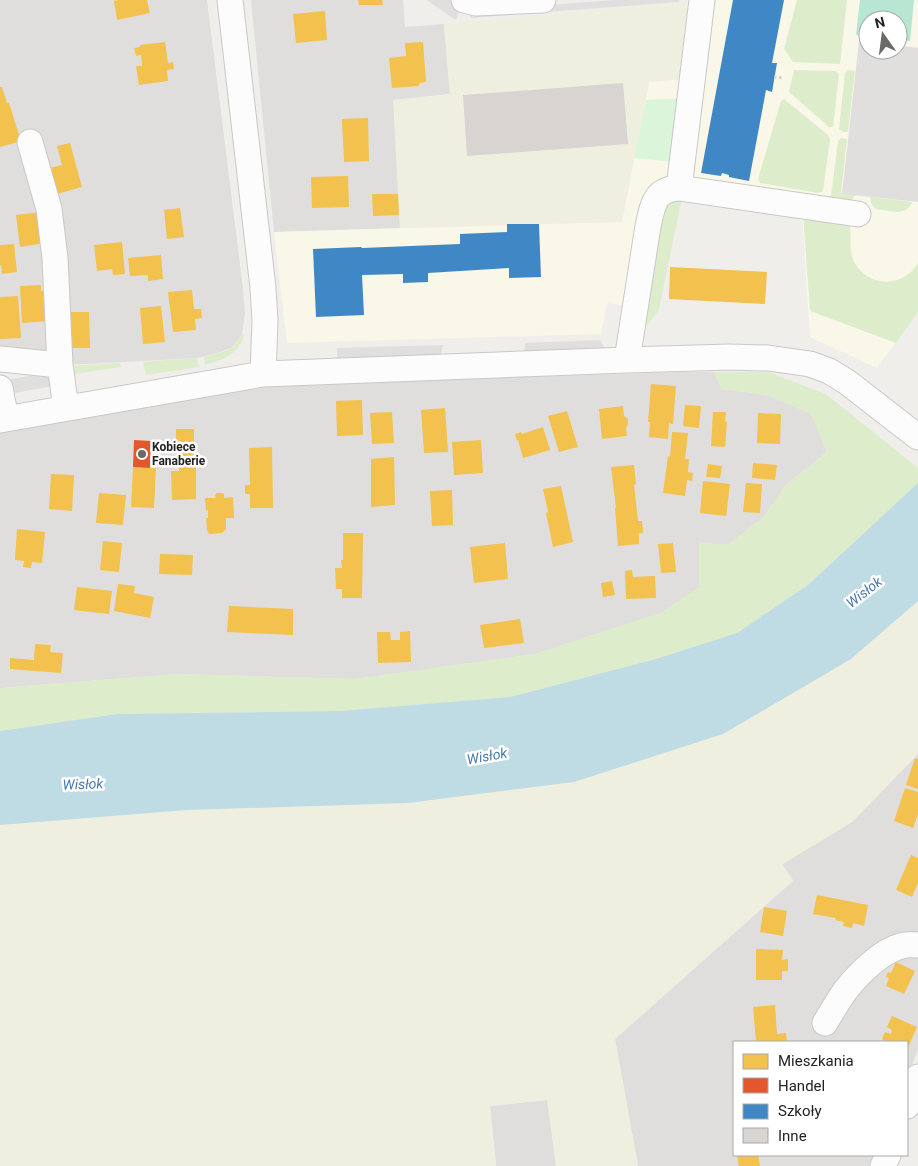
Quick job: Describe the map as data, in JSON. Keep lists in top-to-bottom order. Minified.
{"water":["Wisłok"],"places":["Kobiece Fanaberie"],"legend":["Mieszkania","Handel","Szkoły","Inne"],"north":"top"}
